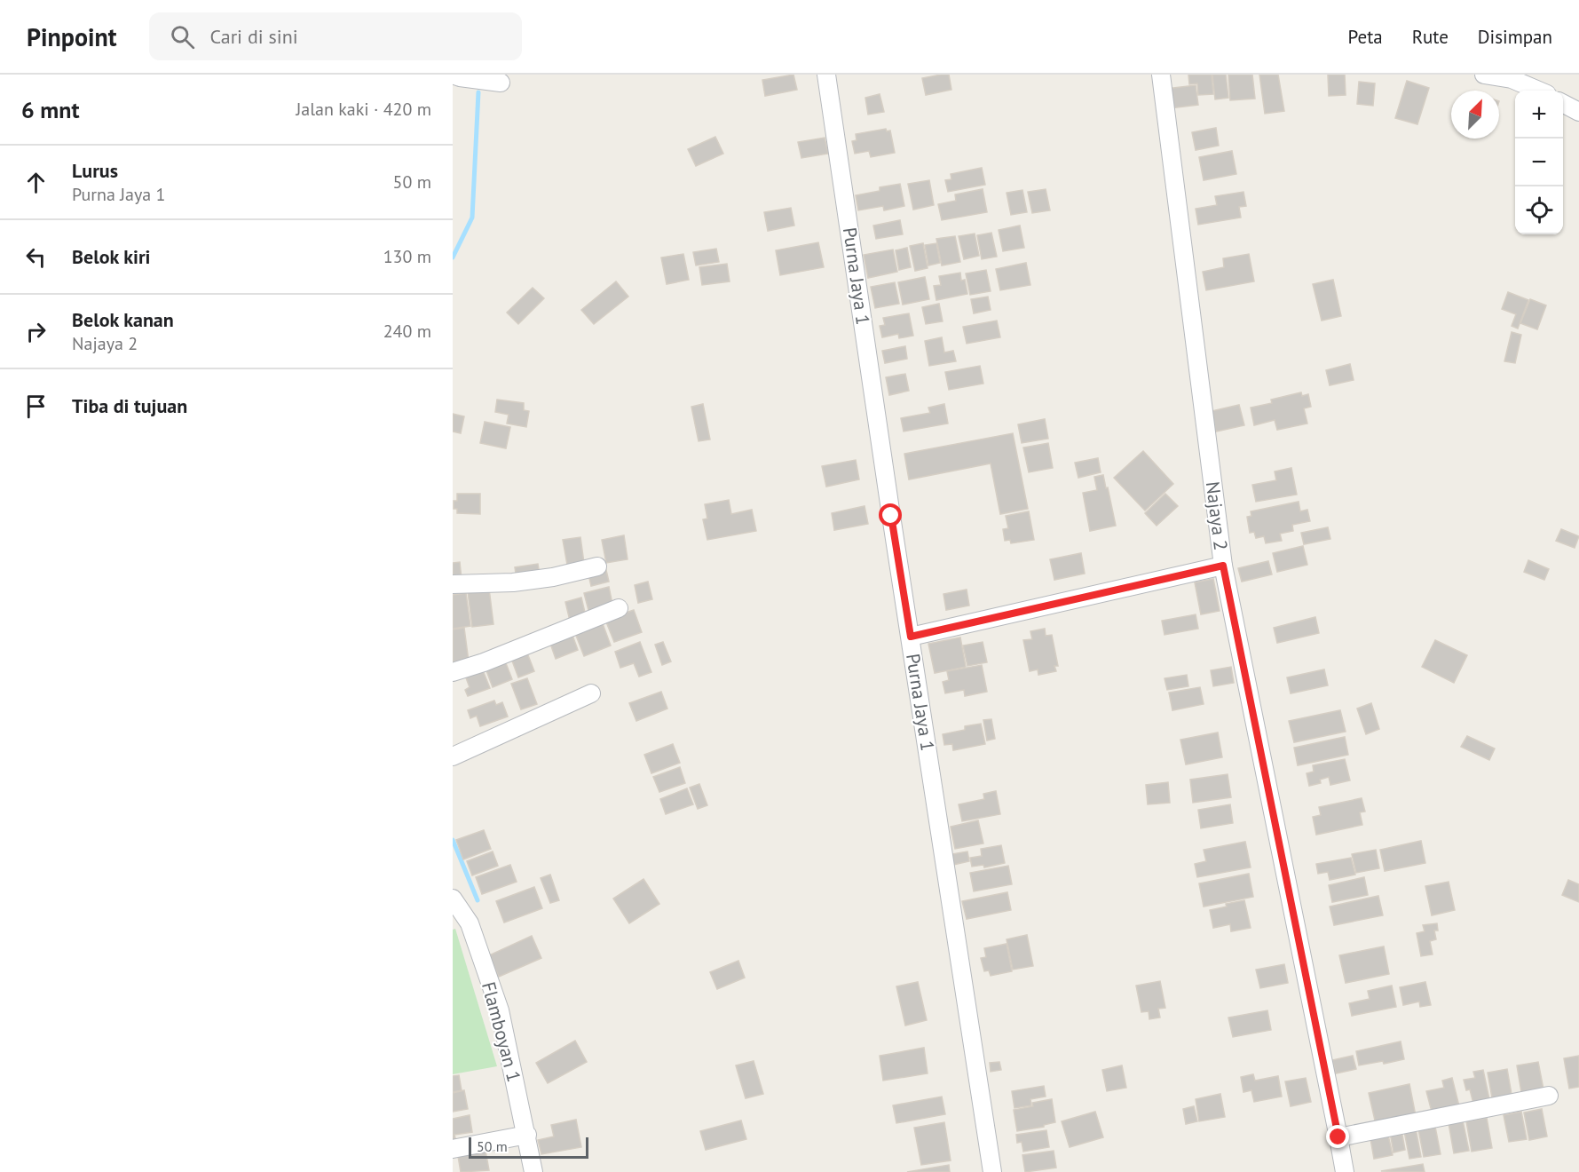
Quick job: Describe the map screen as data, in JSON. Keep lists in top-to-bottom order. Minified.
{"streets":{"street":["Purna Jaya 1","Najaya 2","Flamboyan 1"]},"scale_bar":"50 m","north":"top right","page":{"header":"Pinpoint","search":"Cari di sini","nav":["Peta","Rute","Disimpan"],"heading":["6 mnt","Jalan kaki · 420 m"],"map_buttons":["+","−"],"list":[["Lurus","Purna Jaya 1","50 m"],["Belok kiri","130 m"],["Belok kanan","Najaya 2","240 m"],"Tiba di tujuan"],"scale":"50 m"}}
